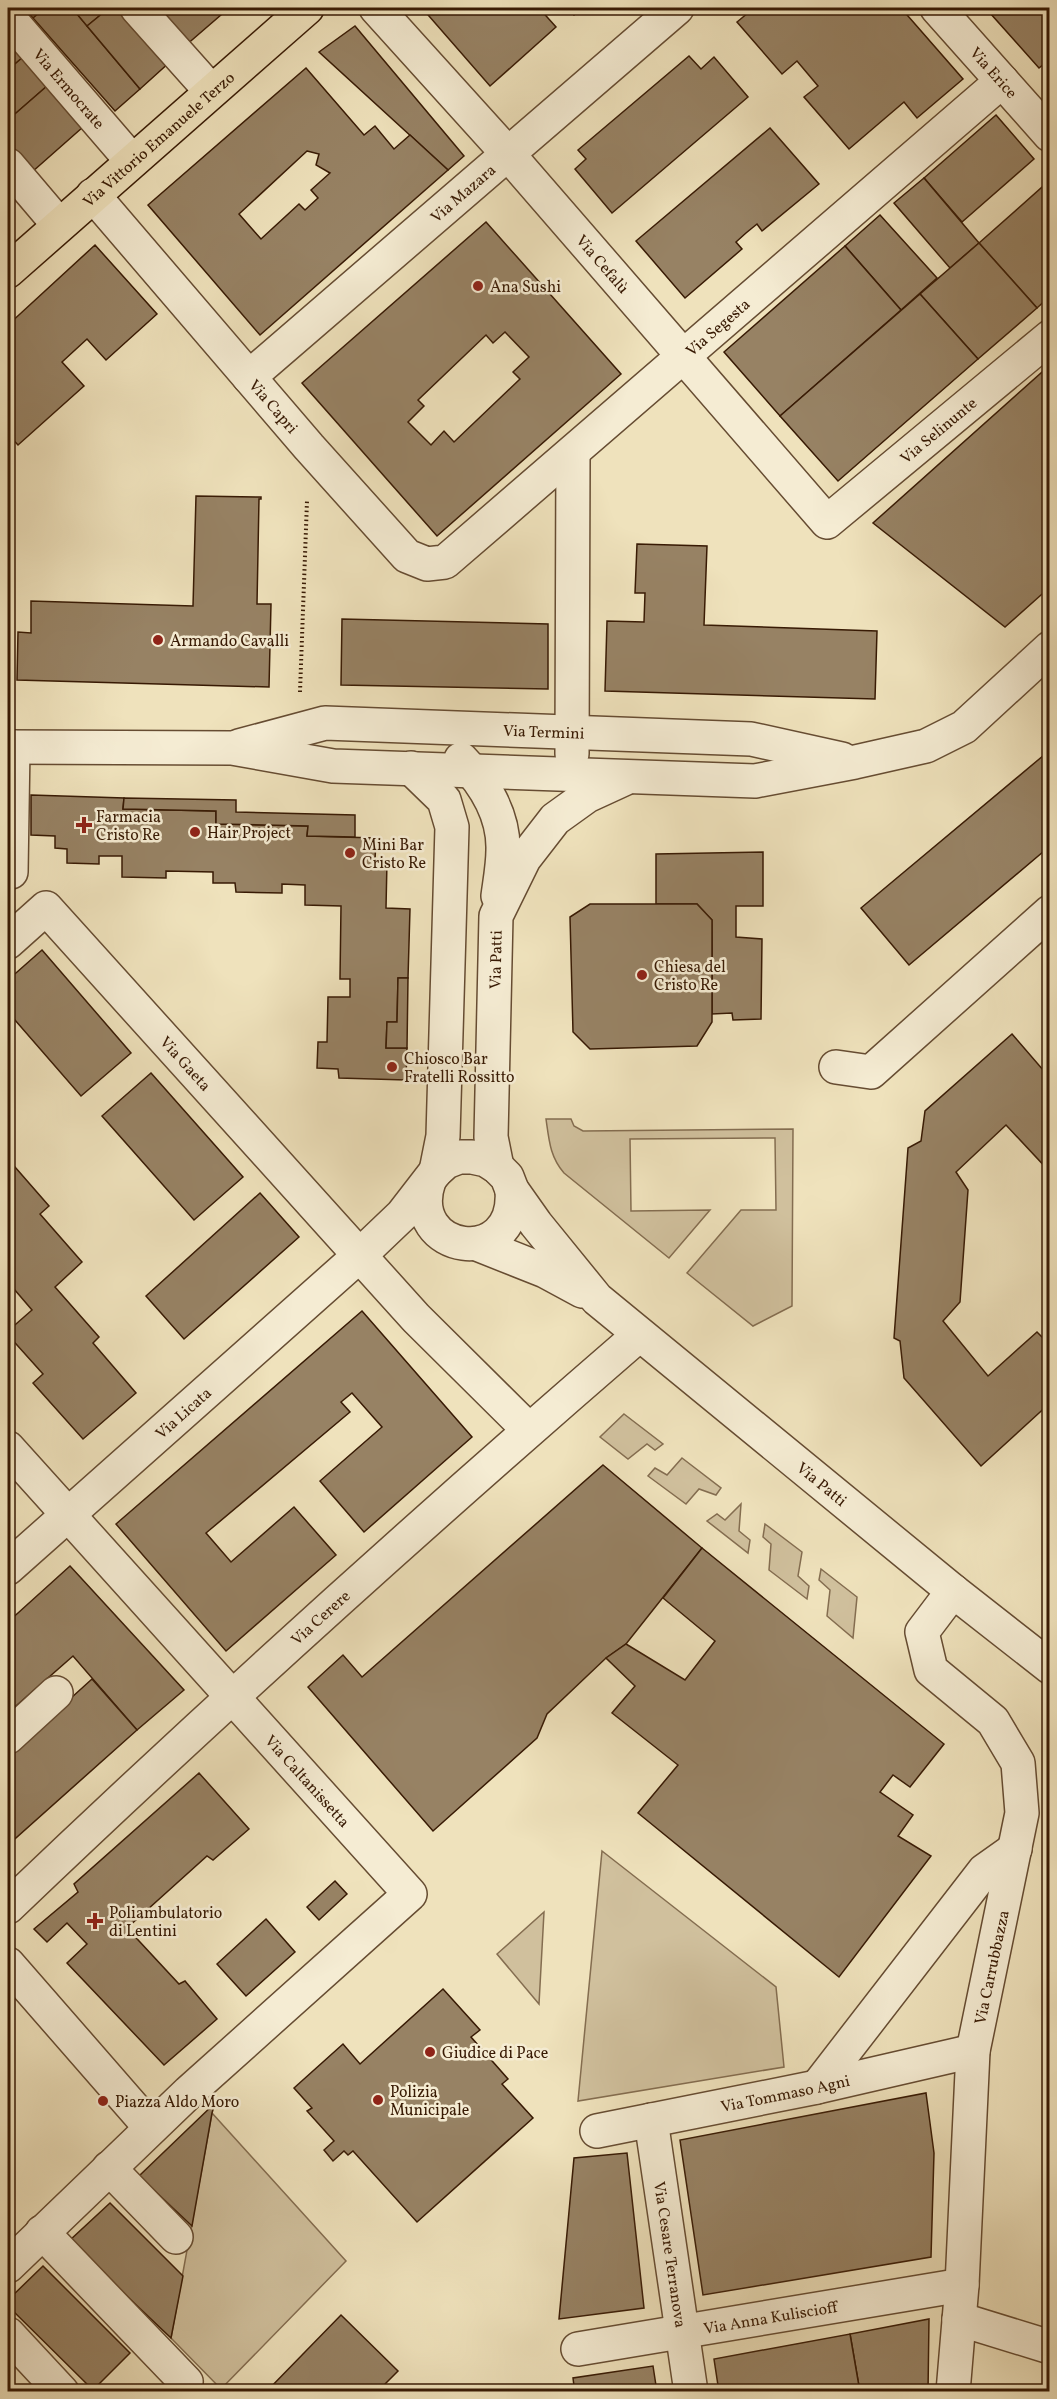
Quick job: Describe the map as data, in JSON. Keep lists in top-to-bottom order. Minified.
{"streets":{"main road":["Via Vittorio Emanuele Terzo"],"street":["Via Erice","Via Ermocrate","Via Mazara","Via Cefalù","Via Segesta","Via Capri","Via Selinunte","Via Termini","Via Patti","Via Gaeta","Via Licata","Via Cerere","Via Caltanissetta","Via Carrubbazza","Via Tommaso Agni","Via Cesare Terranova","Via Anna Kuliscioff"]},"crossings":[["Via Erice","Via Segesta"],["Via Ermocrate","Via Vittorio Emanuele Terzo"],["Via Vittorio Emanuele Terzo","Via Capri"],["Via Mazara","Via Cefalù"],["Via Mazara","Via Capri"],["Via Cefalù","Via Segesta"],["Via Cefalù","Via Selinunte"],["Via Segesta","Via Capri"],["Via Termini","Via Patti"],["Via Patti","Via Licata"],["Via Patti","Via Cerere"],["Via Patti","Via Carrubbazza"],["Via Gaeta","Via Licata"],["Via Gaeta","Via Cerere"],["Via Licata","Via Caltanissetta"],["Via Cerere","Via Caltanissetta"],["Via Carrubbazza","Via Tommaso Agni"],["Via Carrubbazza","Via Anna Kuliscioff"],["Via Tommaso Agni","Via Cesare Terranova"],["Via Cesare Terranova","Via Anna Kuliscioff"]],"places":{"other":["Ana Sushi","Armando Cavalli","Hair Project","Mini Bar Cristo Re","Chiesa del Cristo Re","Chiosco Bar Fratelli Rossitto","Giudice di Pace","Polizia Municipale","Piazza Aldo Moro"],"health":["Farmacia Cristo Re","Poliambulatorio di Lentini"]}}
